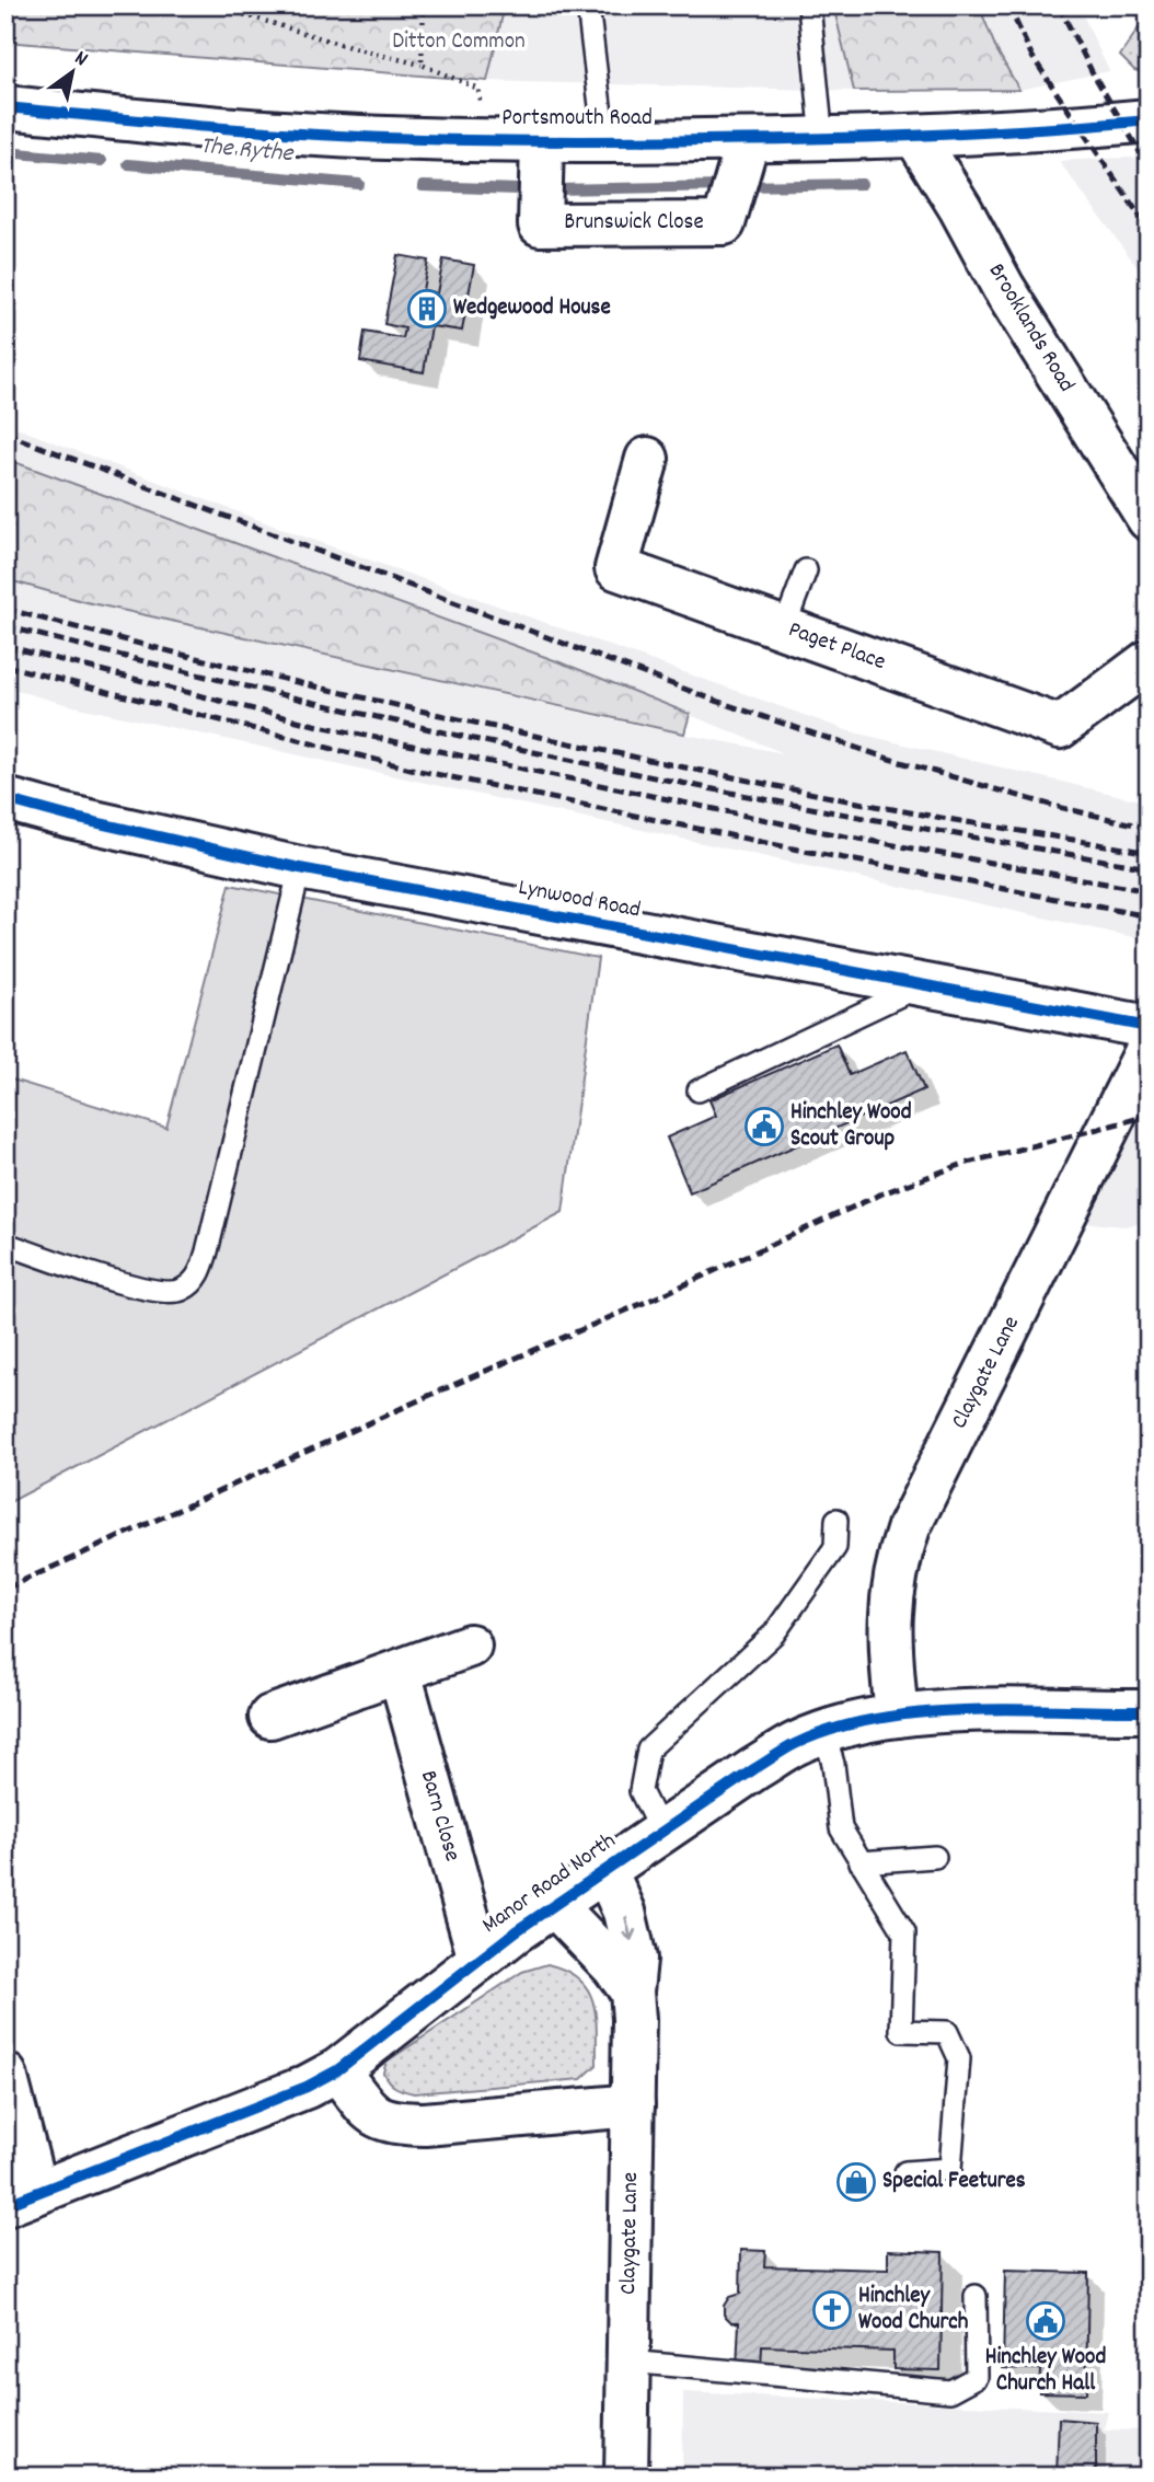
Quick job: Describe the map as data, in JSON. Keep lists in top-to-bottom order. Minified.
{"streets":{"street":["Portsmouth Road","Brunswick Close","Brooklands Road","Paget Place","Lynwood Road","Claygate Lane","Barn Close","Manor Road North"]},"crossings":[["Portsmouth Road","Brunswick Close"],["Portsmouth Road","Brooklands Road"],["Claygate Lane","Manor Road North"],["Barn Close","Manor Road North"]],"water":["The Rythe"],"parks":["Ditton Common"],"places":{"building":["Wedgewood House"],"public building":["Hinchley Wood Scout Group","Hinchley Wood Church Hall"],"shop":["Special Feetures"],"church":["Hinchley Wood Church"]},"north":"top right"}
